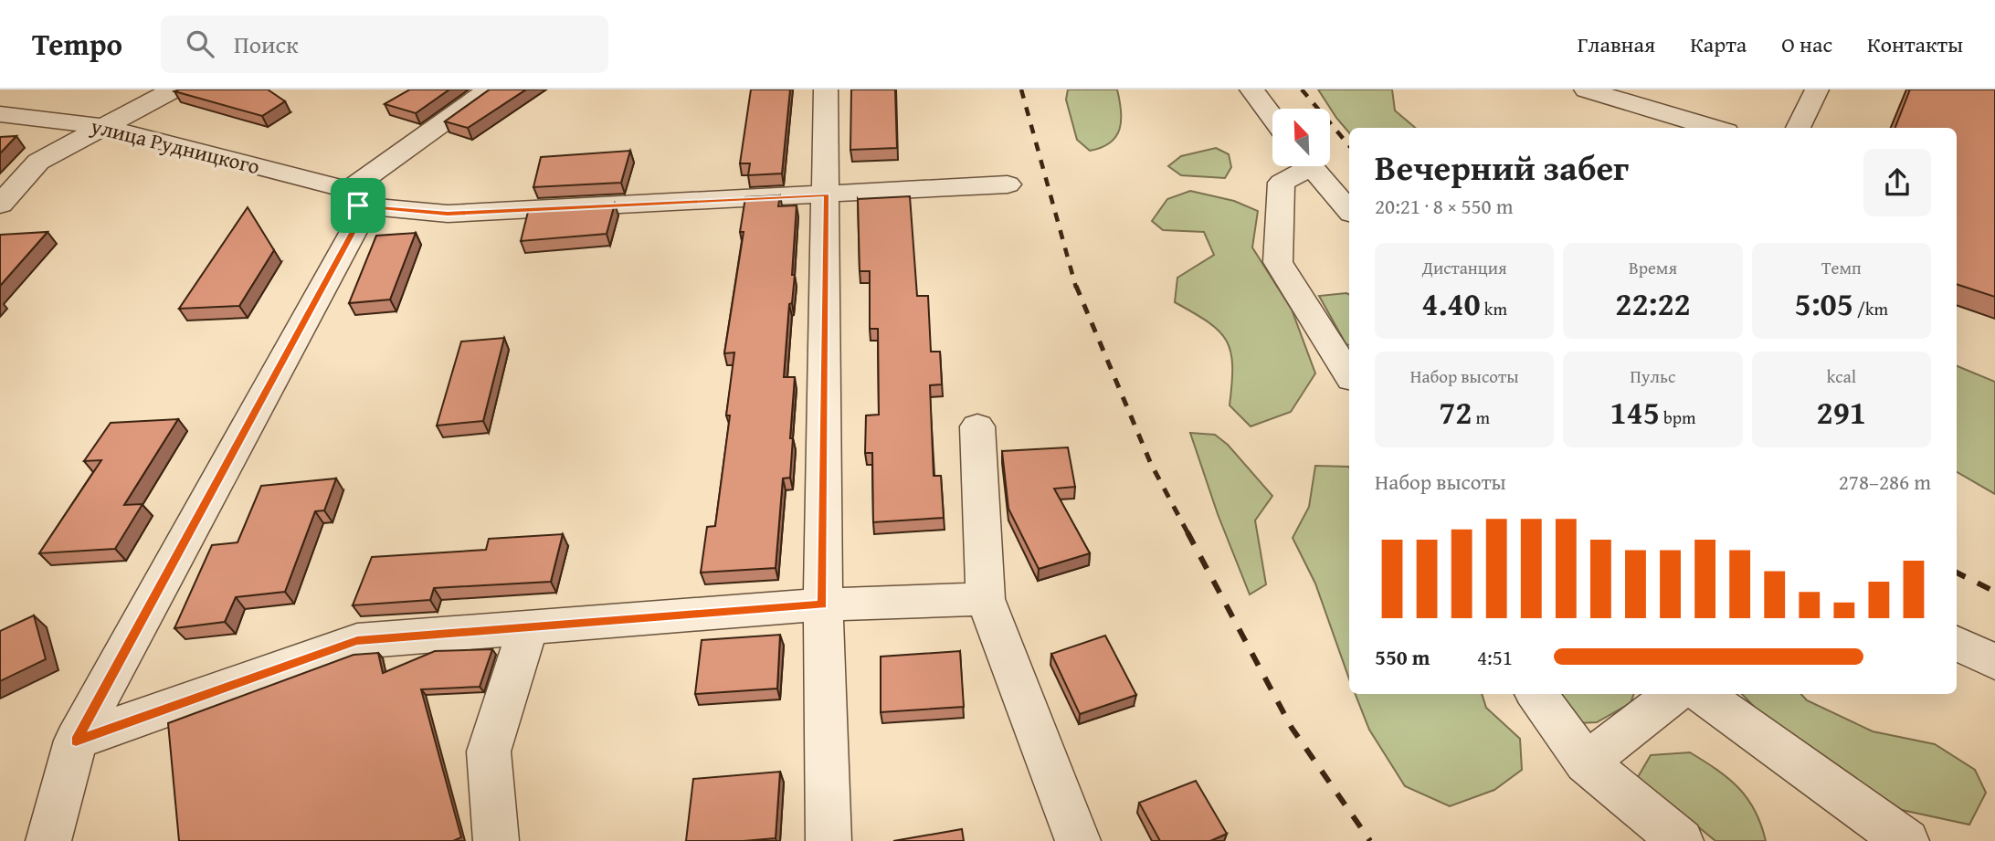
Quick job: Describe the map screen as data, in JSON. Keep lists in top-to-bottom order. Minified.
{"streets":{"street":["улица Рудницкого"]},"north":"top left","page":{"header":"Tempo","search":"Поиск","nav":["Главная","Карта","О нас","Контакты"],"heading":["Вечерний забег","20:21 · 8 × 550 m"],"stats":[["Дистанция","4.40 km"],["Время","22:22"],["Темп","5:05 /km"],["Набор высоты","72 m"],["Пульс","145 bpm"],["kcal","291"]],"chart":["Набор высоты","278–286 m"],"list":[{"name":"550 m","note":"4:51"}]}}
